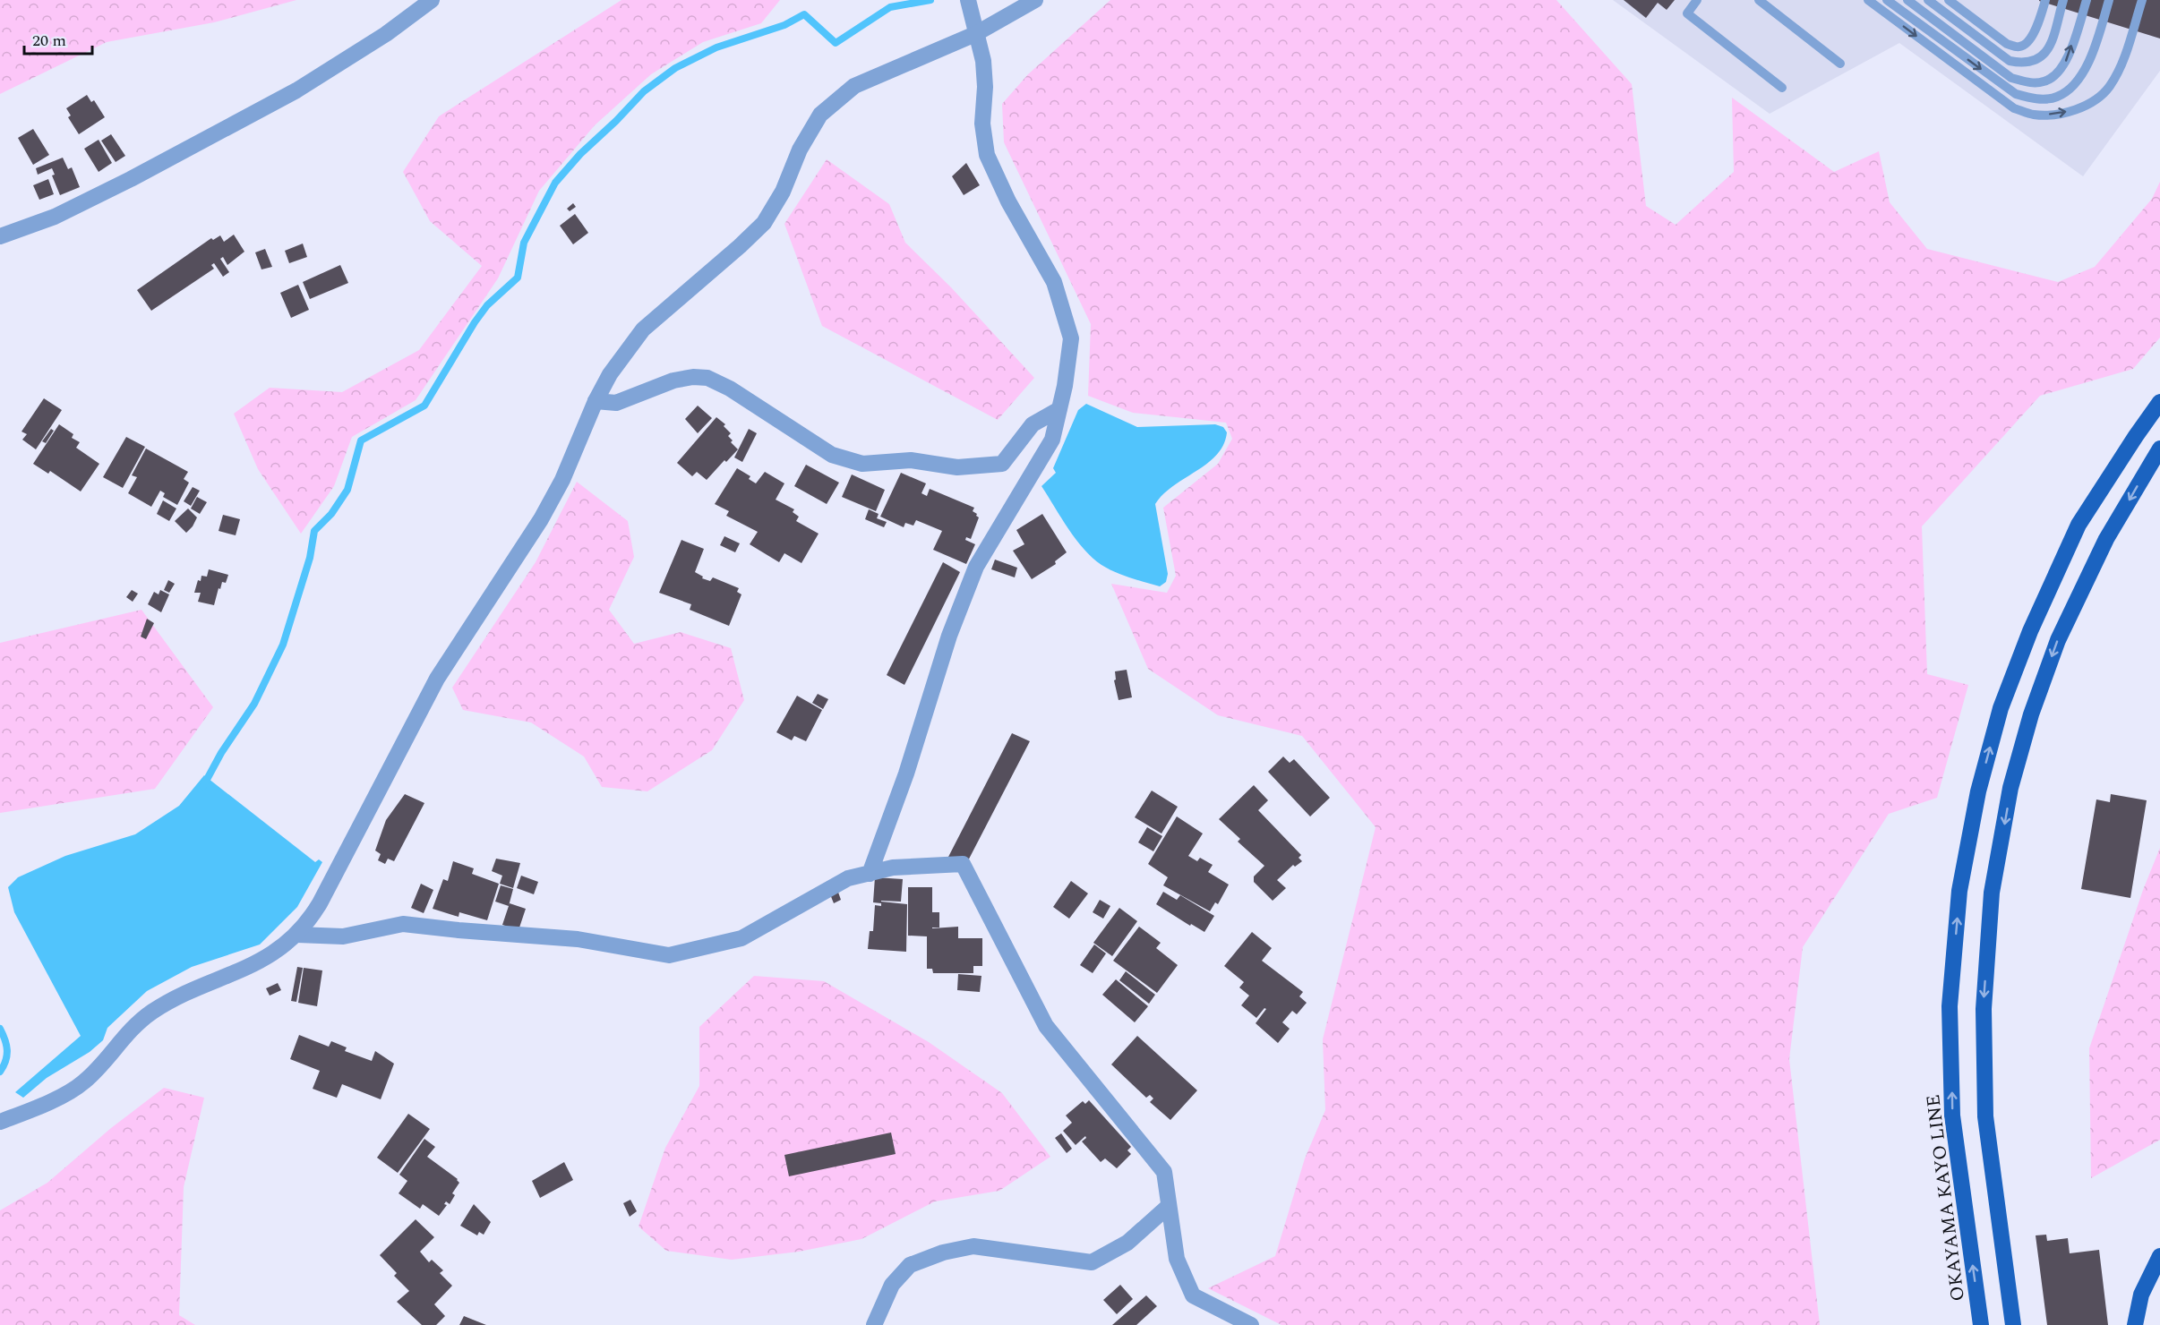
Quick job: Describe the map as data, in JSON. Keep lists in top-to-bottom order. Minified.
{"streets":{"main road":["OKAYAMA KAYO LINE"]},"scale_bar":"20 m"}
